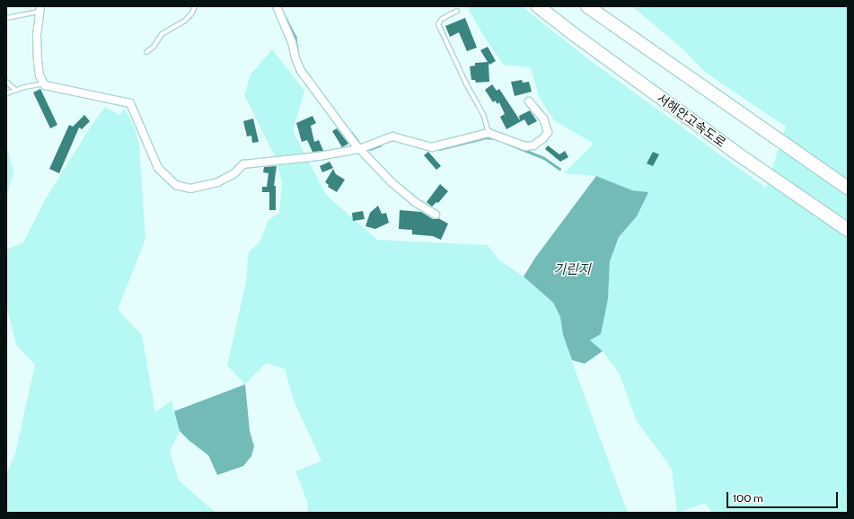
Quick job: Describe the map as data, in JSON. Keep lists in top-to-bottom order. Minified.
{"streets":{"highway":["서해안고속도로"]},"water":["기린지"],"scale_bar":"100 m"}
